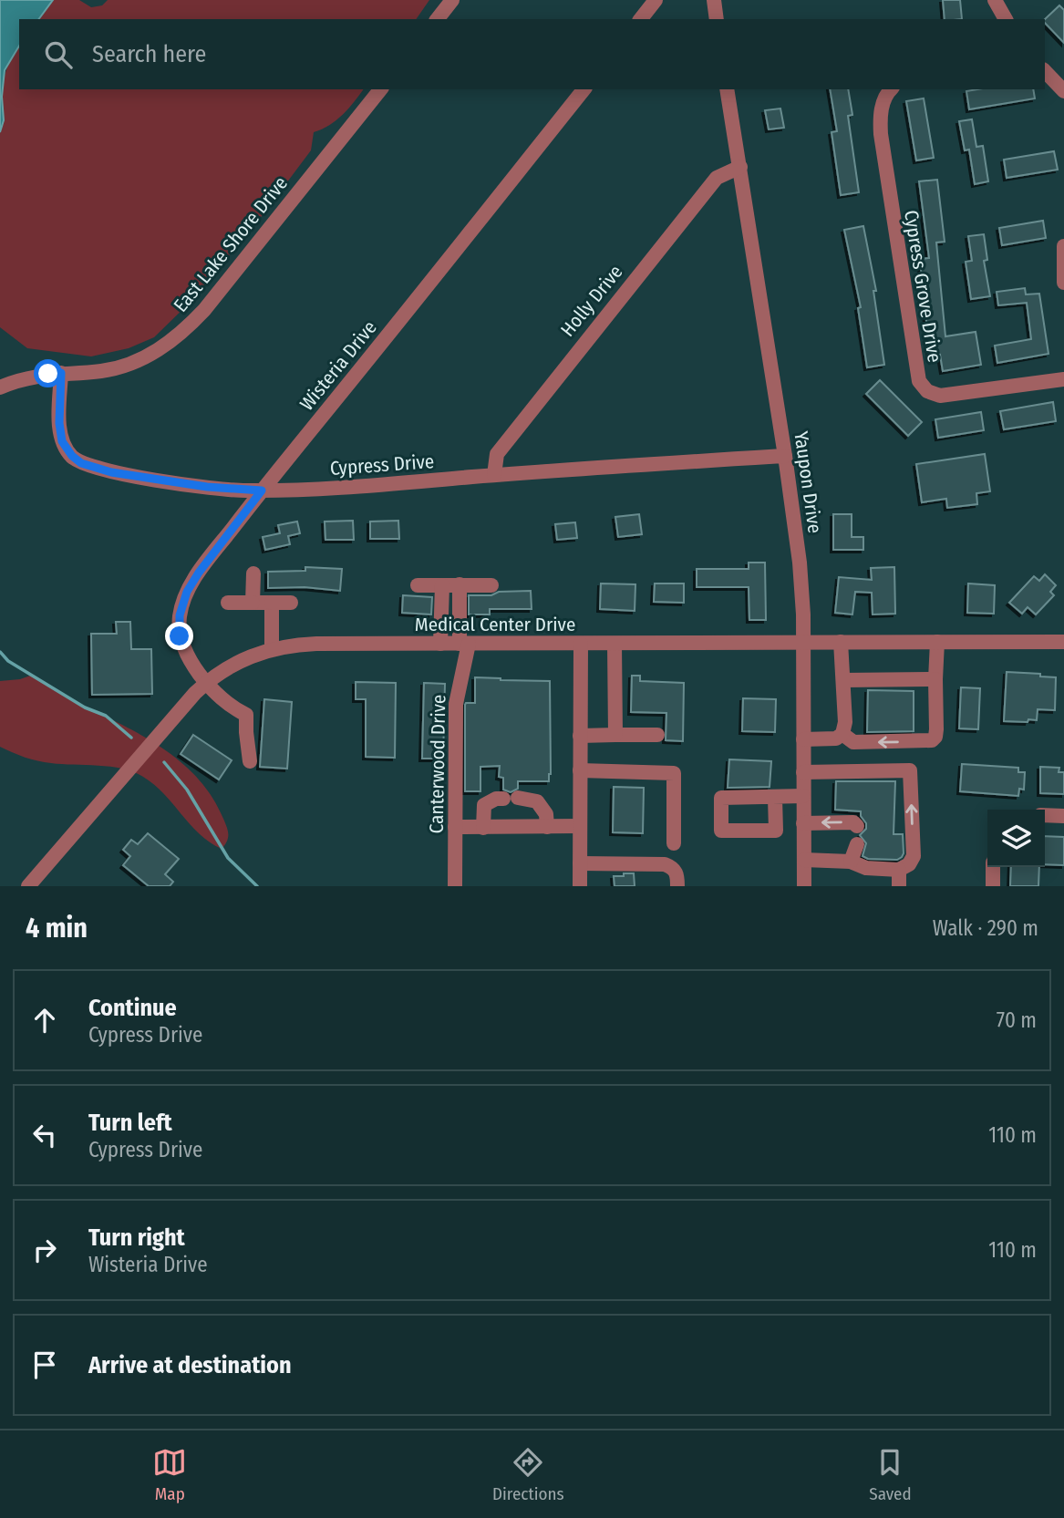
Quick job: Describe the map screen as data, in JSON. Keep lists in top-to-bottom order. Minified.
{"streets":{"street":["East Lake Shore Drive","Cypress Grove Drive","Holly Drive","Wisteria Drive","Cypress Drive","Yaupon Drive","Medical Center Drive","Canterwood Drive"]},"crossings":[["East Lake Shore Drive","Cypress Drive"],["Holly Drive","Cypress Drive"],["Holly Drive","Yaupon Drive"],["Wisteria Drive","Cypress Drive"],["Wisteria Drive","Medical Center Drive"],["Cypress Drive","Yaupon Drive"],["Yaupon Drive","Medical Center Drive"],["Medical Center Drive","Canterwood Drive"]],"page":{"search":"Search here","heading":["4 min","Walk · 290 m"],"list":[["Continue","Cypress Drive","70 m"],["Turn left","Cypress Drive","110 m"],["Turn right","Wisteria Drive","110 m"],"Arrive at destination"],"nav":["Map","Directions","Saved"]}}
